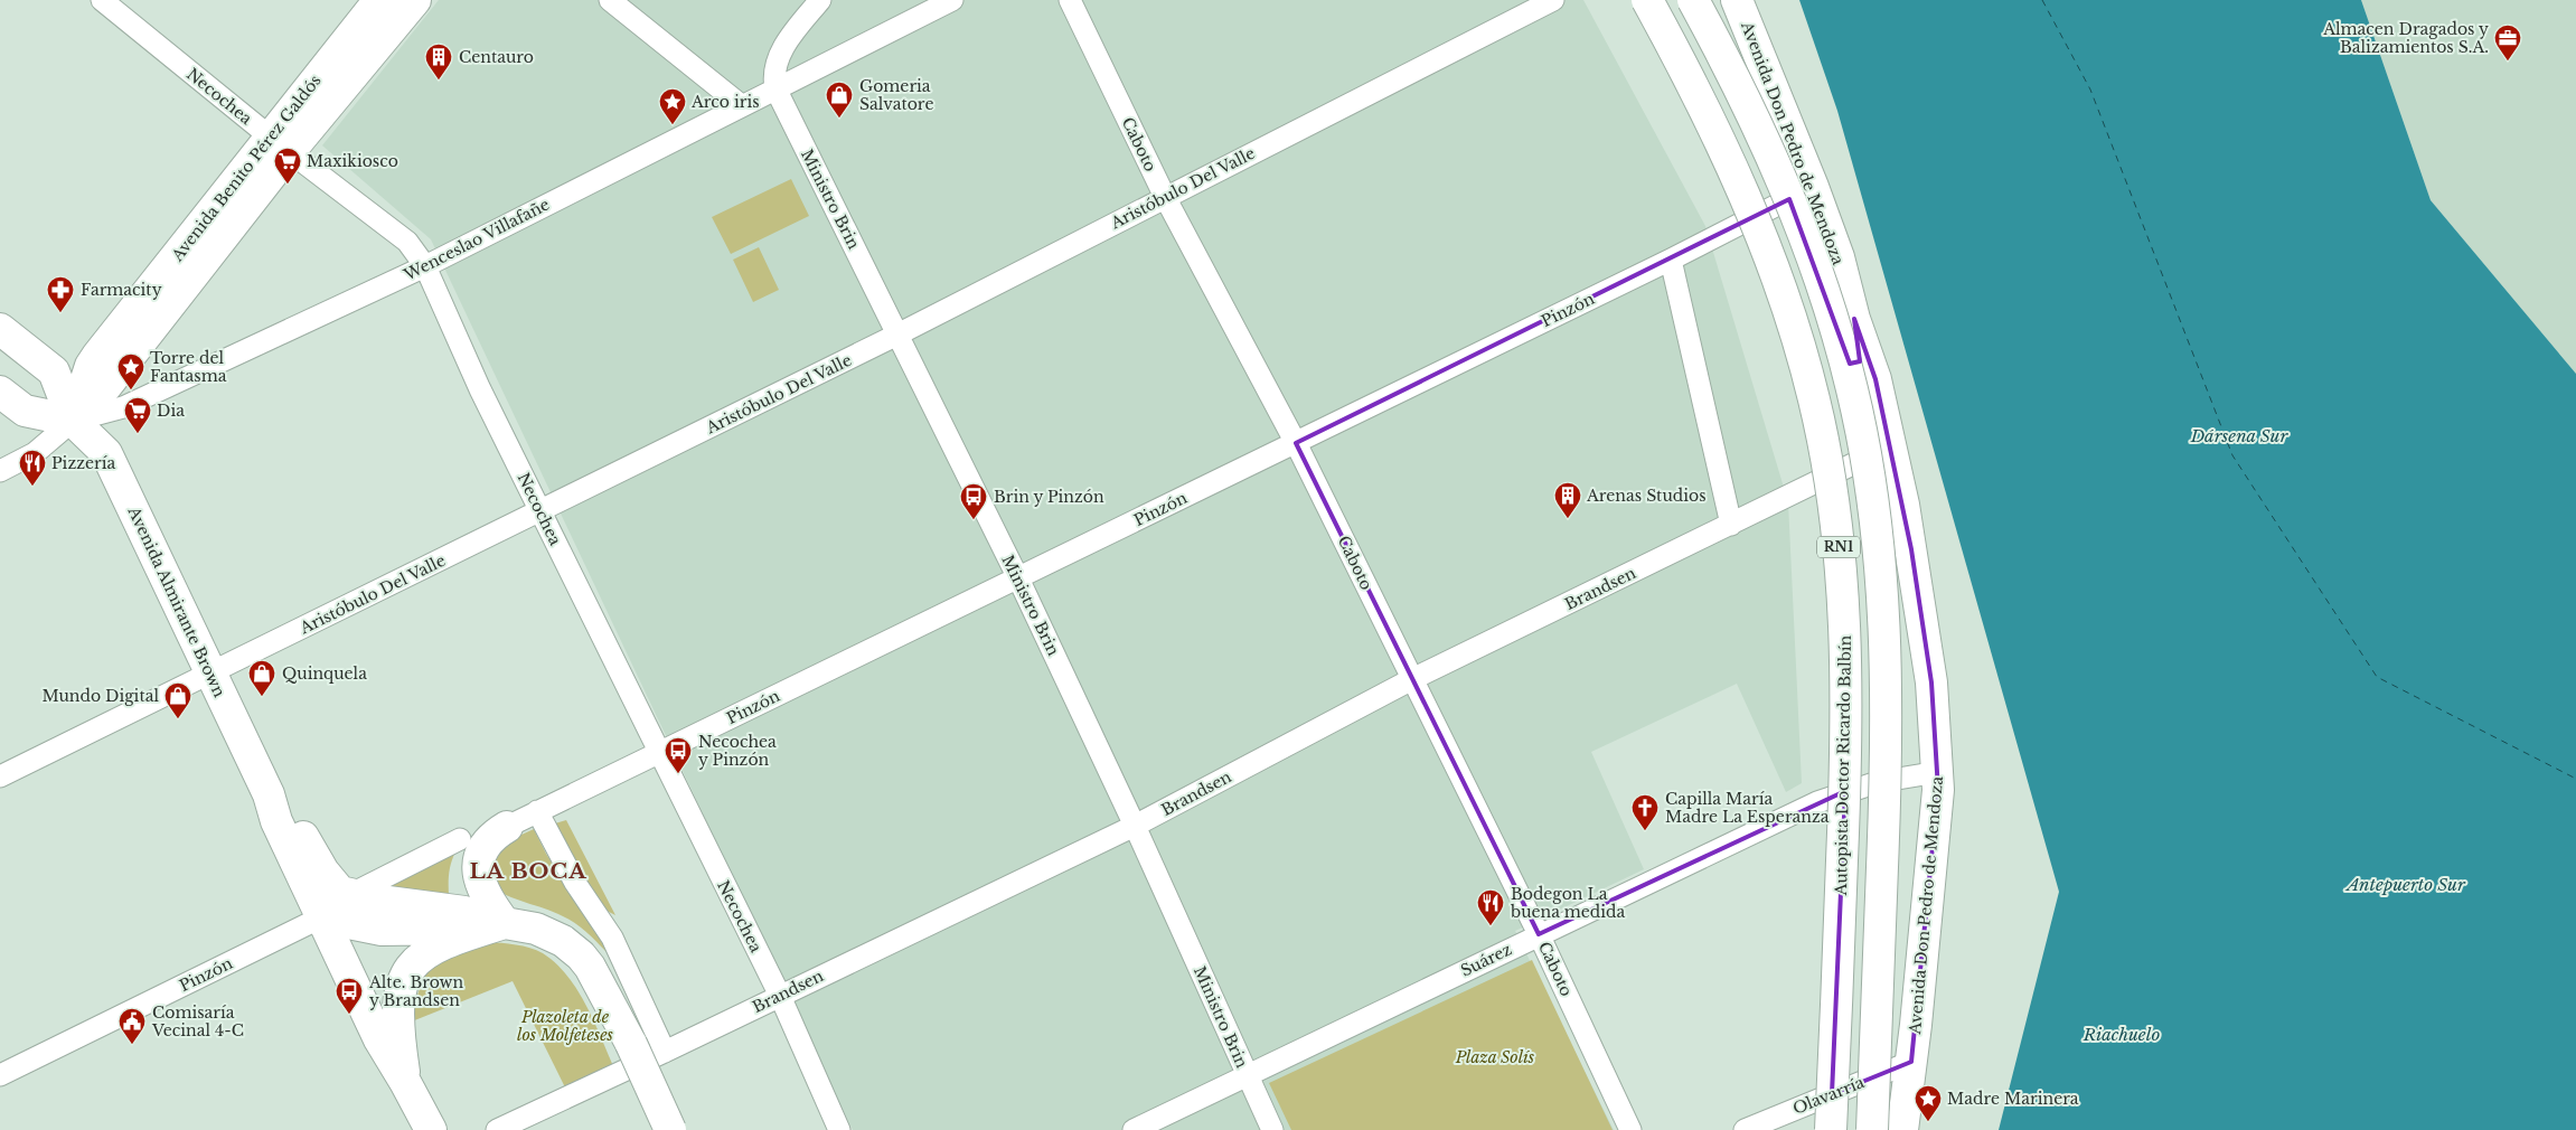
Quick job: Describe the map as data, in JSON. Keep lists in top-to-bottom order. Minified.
{"streets":{"main road":["Avenida Don Pedro de Mendoza","Avenida Benito Pérez Galdós","RN1","Avenida Almirante Brown","Autopista Doctor Ricardo Balbín"],"street":["Necochea","Caboto","Aristóbulo Del Valle","Ministro Brin","Wenceslao Villafañe","Pinzón","Brandsen","Suárez","Olavarría"]},"crossings":[["Necochea","Avenida Benito Pérez Galdós"],["Necochea","Aristóbulo Del Valle"],["Necochea","Wenceslao Villafañe"],["Necochea","Pinzón"],["Necochea","Brandsen"],["Avenida Don Pedro de Mendoza","Pinzón"],["Avenida Don Pedro de Mendoza","Brandsen"],["Avenida Don Pedro de Mendoza","Suárez"],["Avenida Don Pedro de Mendoza","Olavarría"],["Caboto","Aristóbulo Del Valle"],["Caboto","Pinzón"],["Caboto","Brandsen"],["Caboto","Suárez"],["Avenida Benito Pérez Galdós","Wenceslao Villafañe"],["Avenida Benito Pérez Galdós","Avenida Almirante Brown"],["Aristóbulo Del Valle","Ministro Brin"],["Aristóbulo Del Valle","Avenida Almirante Brown"],["Ministro Brin","Wenceslao Villafañe"],["Ministro Brin","Pinzón"],["Ministro Brin","Brandsen"],["Ministro Brin","Suárez"],["Wenceslao Villafañe","Avenida Almirante Brown"],["Pinzón","Avenida Almirante Brown"]],"districts":["LA BOCA"],"water":["Dársena Sur","Antepuerto Sur","Riachuelo"],"parks":["Plazoleta de los Molfeteses","Plaza Solís"],"places":{"office":["Almacen Dragados y Balizamientos S.A."],"building":["Centauro","Arenas Studios"],"shop":["Gomeria Salvatore","Quinquela","Mundo Digital"],"place":["Arco iris","Torre del Fantasma","Madre Marinera"],"supermarket":["Maxikiosco","Dia"],"pharmacy":["Farmacity"],"restaurant":["Pizzería","Bodegon La buena medida"],"bus stop":["Brin y Pinzón","Necochea y Pinzón","Alte. Brown y Brandsen"],"church":["Capilla María Madre La Esperanza"],"public building":["Comisaría Vecinal 4-C"]}}
